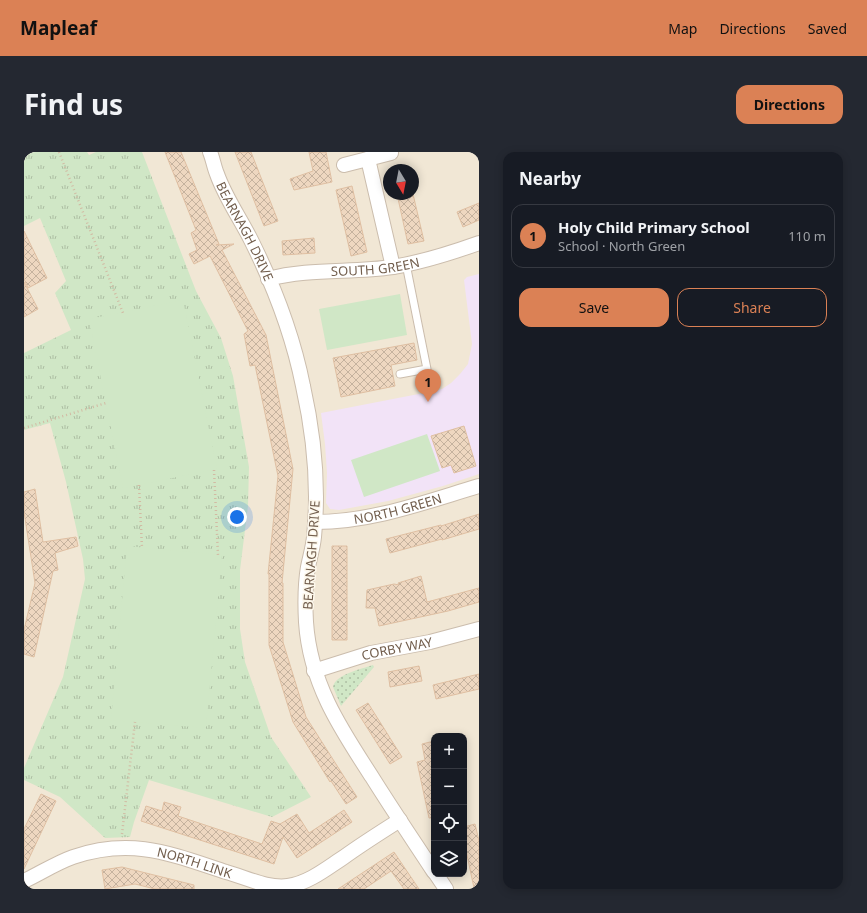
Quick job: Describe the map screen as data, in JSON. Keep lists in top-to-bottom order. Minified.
{"streets":{"street":["BEARNAGH DRIVE","SOUTH GREEN","NORTH GREEN","CORBY WAY","NORTH LINK"]},"crossings":[["BEARNAGH DRIVE","SOUTH GREEN"],["BEARNAGH DRIVE","NORTH GREEN"],["BEARNAGH DRIVE","CORBY WAY"],["BEARNAGH DRIVE","NORTH LINK"]],"north":"bottom","page":{"header":"Mapleaf","nav":["Map","Directions","Saved"],"title":"Find us","buttons":["Directions",["Save","Share"]],"heading":"Nearby","list":[{"mark":"1","name":"Holy Child Primary School","note":"School · North Green","value":"110 m"}],"pins":"1","map_buttons":["+","−"]}}
